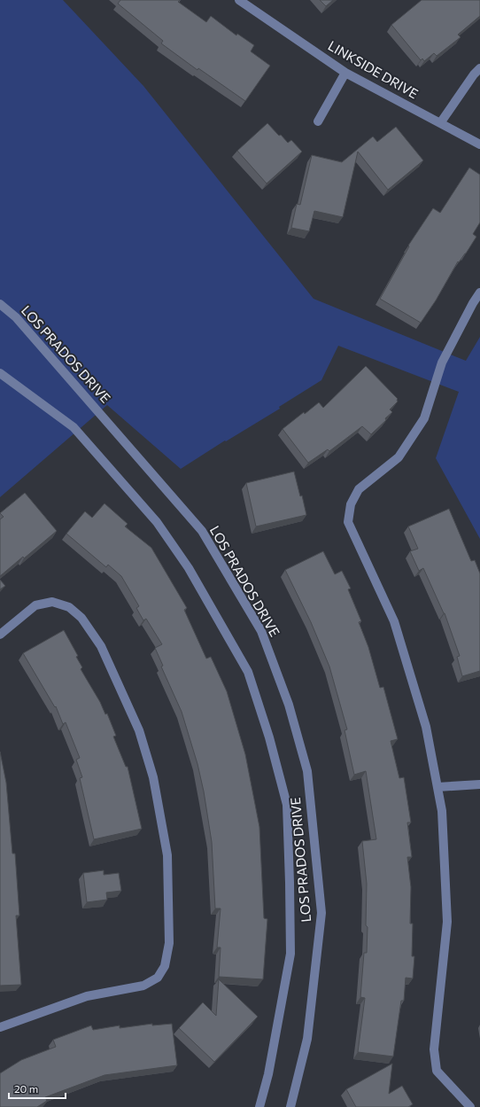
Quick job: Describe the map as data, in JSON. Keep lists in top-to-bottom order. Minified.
{"streets":{"street":["LINKSIDE DRIVE","LOS PRADOS DRIVE"]},"scale_bar":"20 m"}
